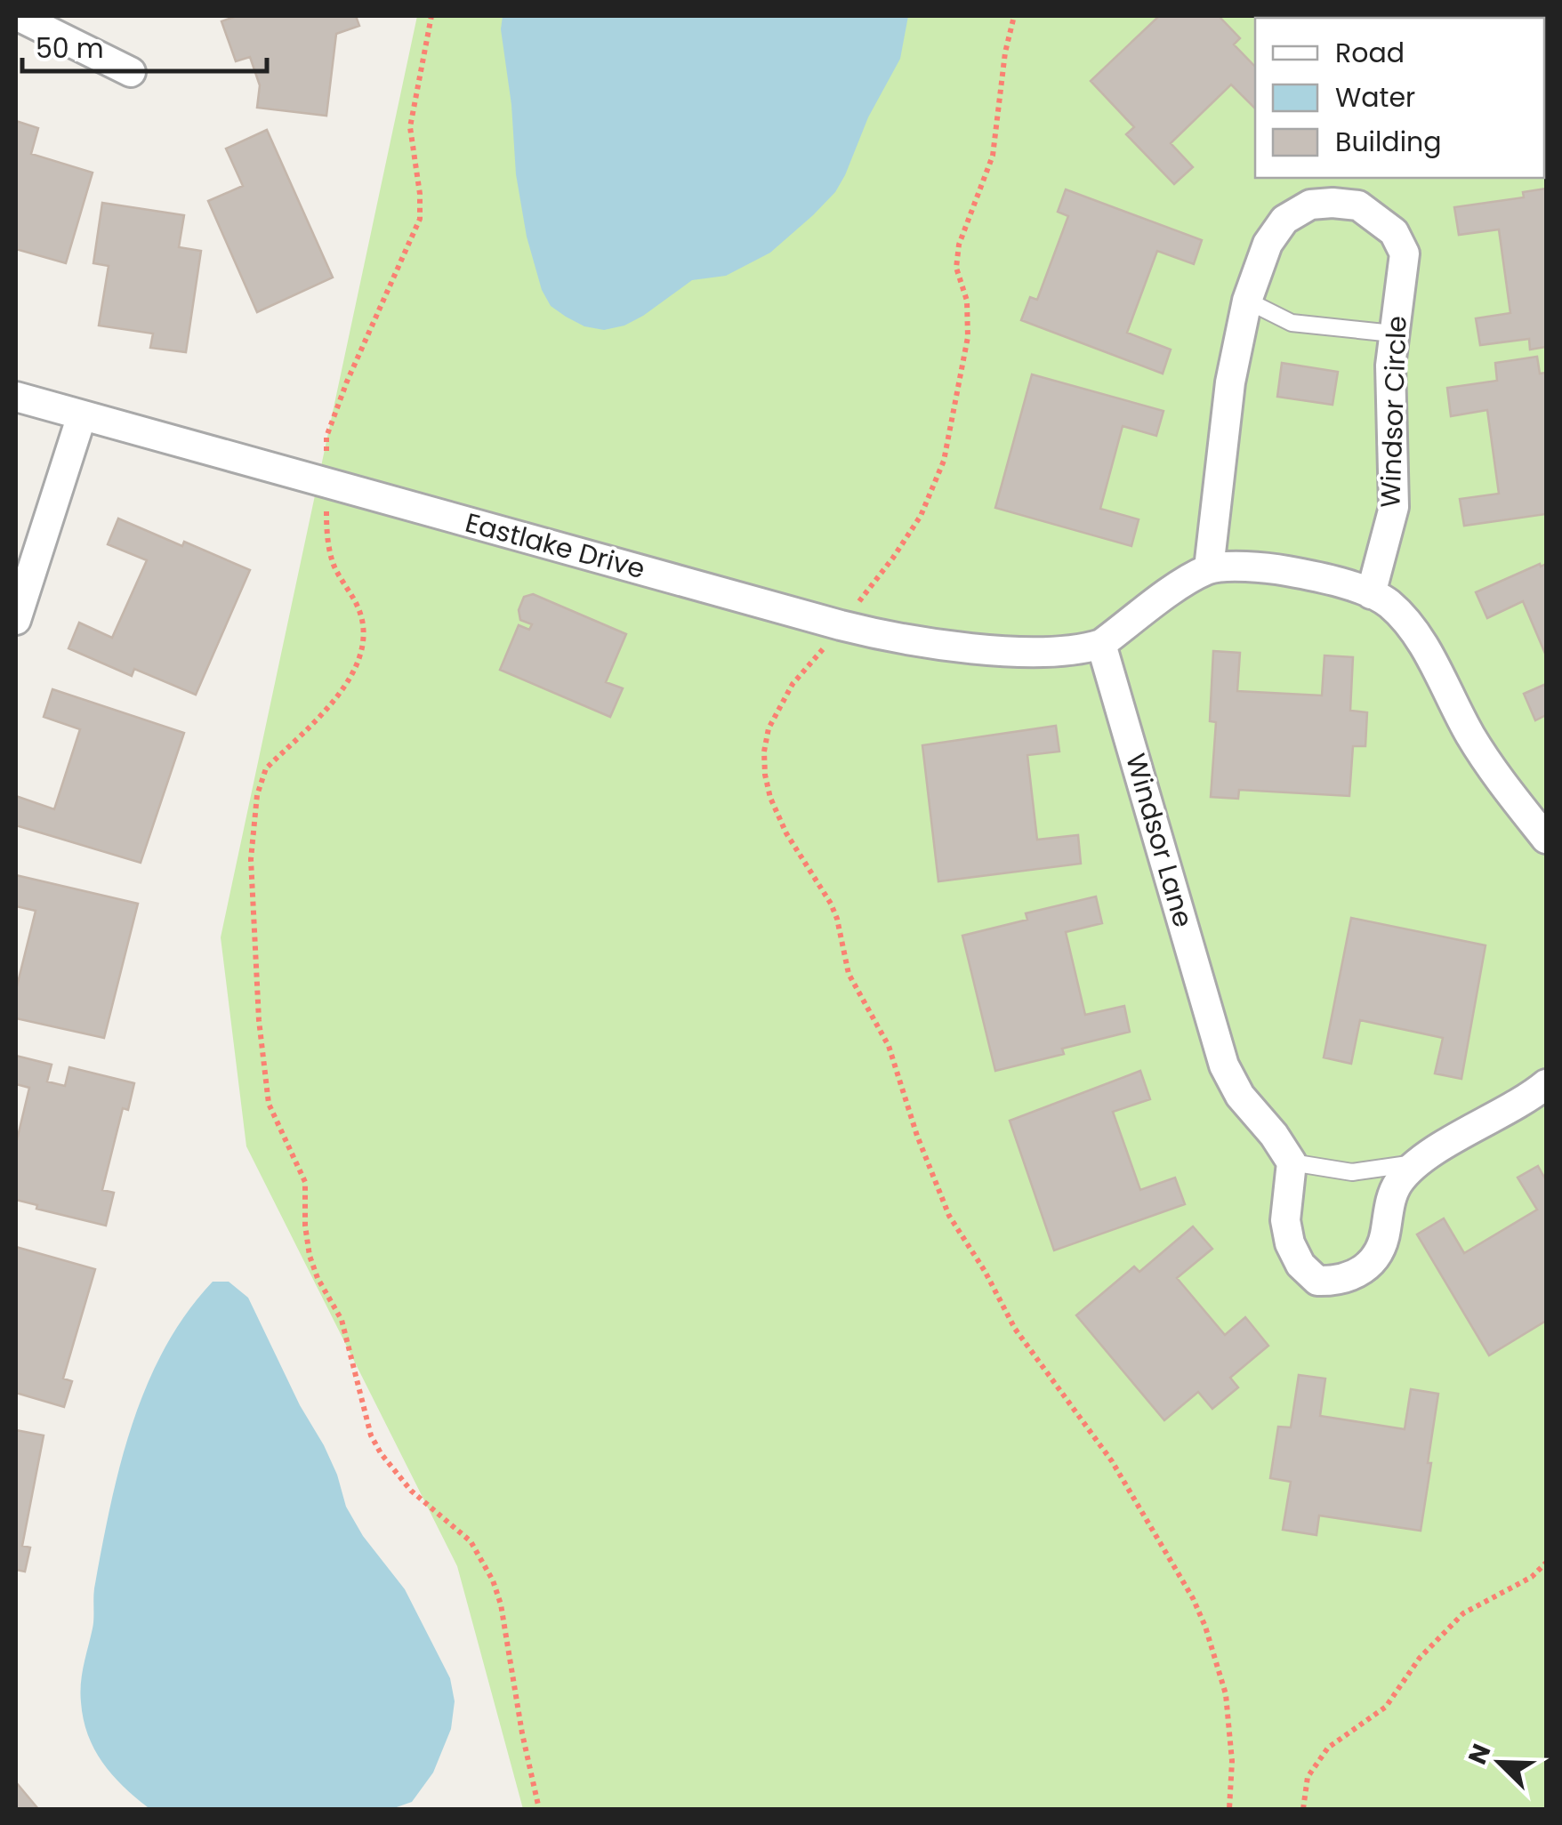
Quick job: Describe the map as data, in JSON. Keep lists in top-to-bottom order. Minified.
{"streets":{"street":["Windsor Circle","Eastlake Drive","Windsor Lane"]},"crossings":[["Eastlake Drive","Windsor Lane"]],"legend":["Road","Water","Building"],"scale_bar":"50 m","north":"top left"}
